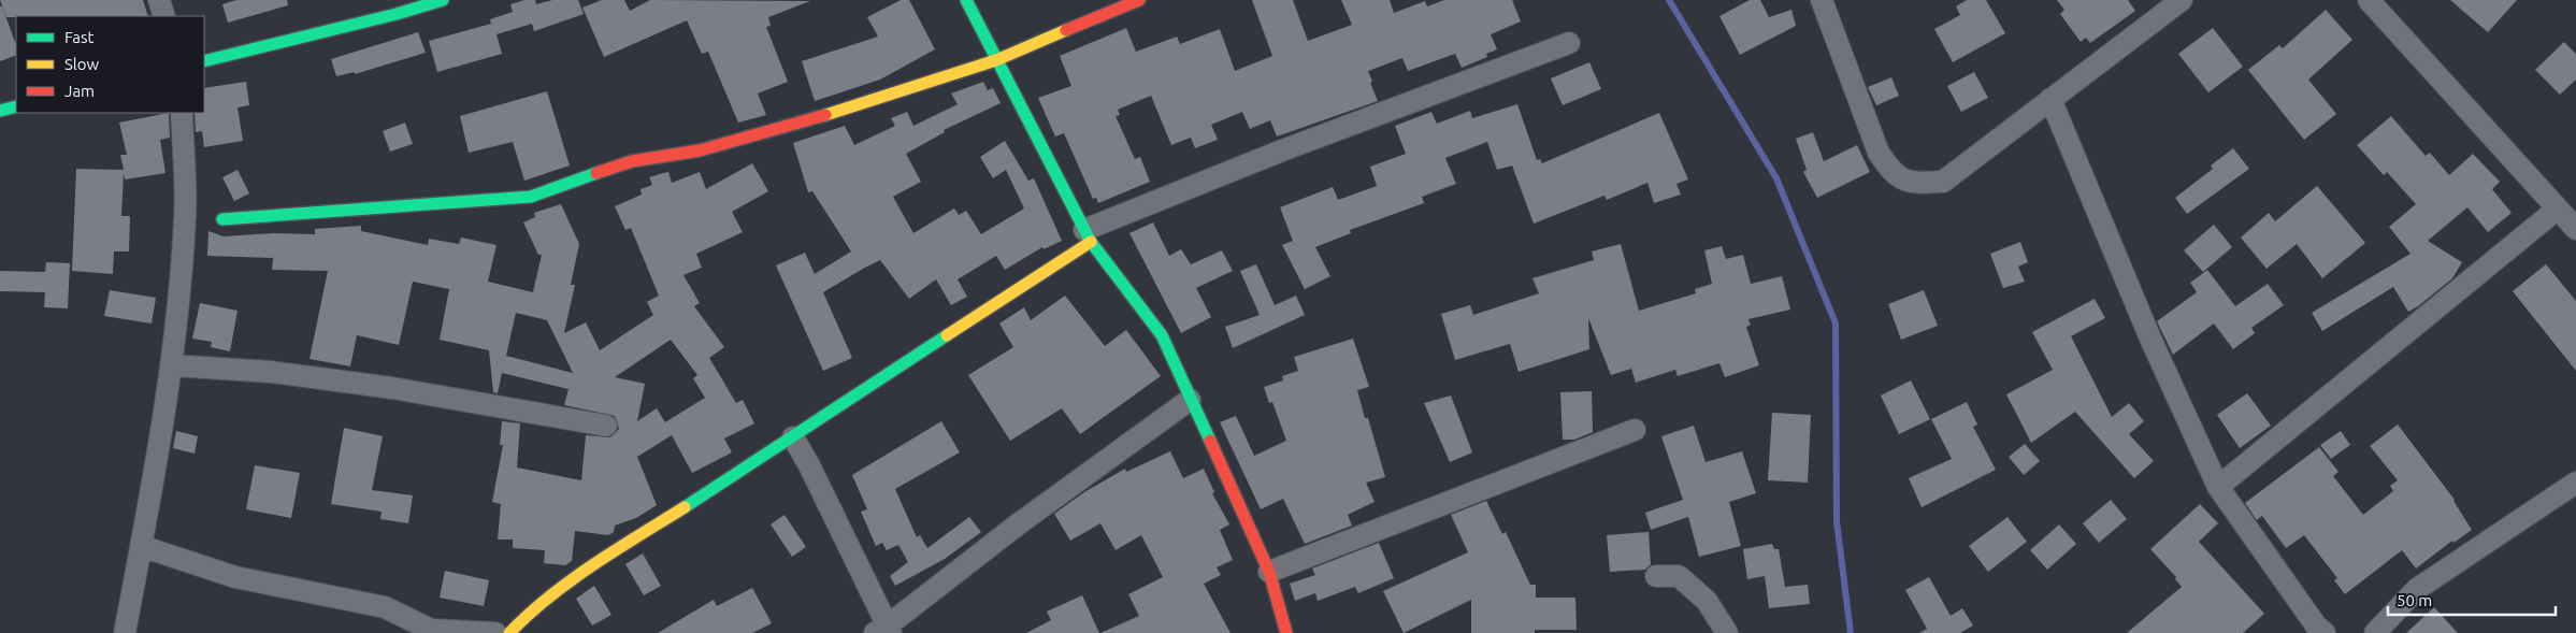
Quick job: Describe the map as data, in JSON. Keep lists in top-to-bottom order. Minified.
{"legend":["Fast","Slow","Jam"],"scale_bar":"50 m"}
